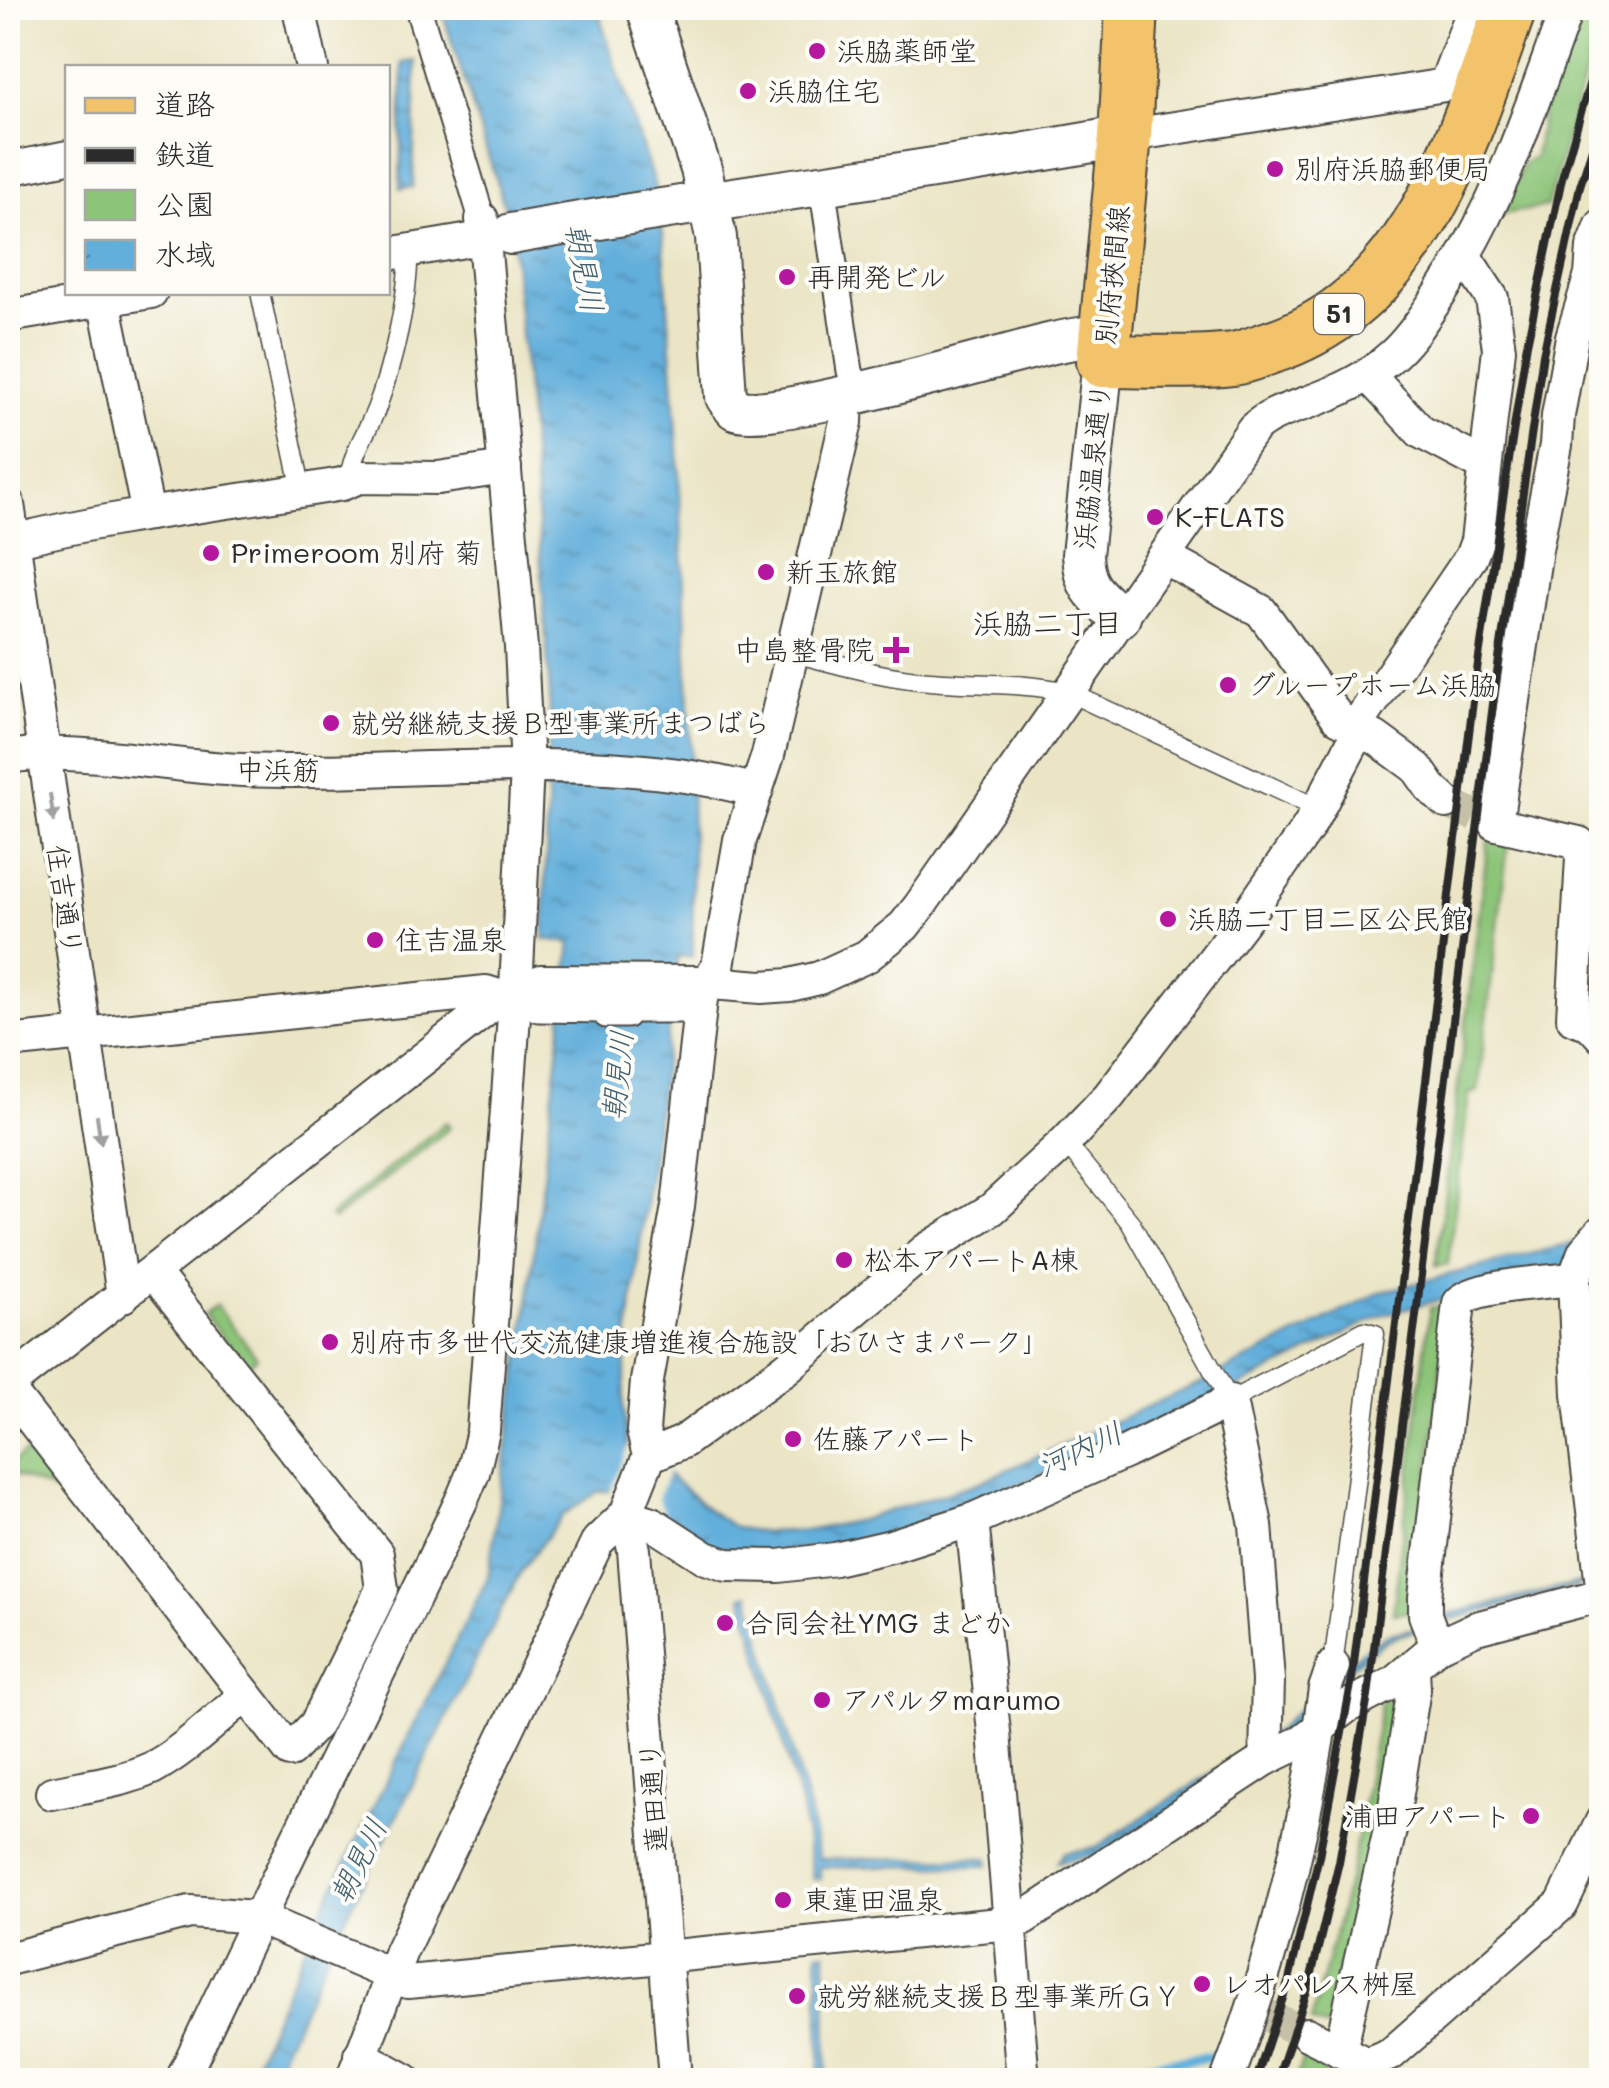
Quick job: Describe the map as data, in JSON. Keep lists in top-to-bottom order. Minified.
{"streets":{"main road":["別府挾間線","51"],"street":["浜脇温泉通り","中浜筋","住吉通り","蓮田通り"]},"crossings":[["別府挾間線","浜脇温泉通り"],["中浜筋","住吉通り"]],"one_way":["住吉通り"],"districts":["浜脇二丁目"],"water":["朝見川","河内川"],"places":{"other":["浜脇薬師堂","浜脇住宅","別府浜脇郵便局","再開発ビル","K-FLATS","Primeroom 別府 菊","新玉旅館","グループホーム浜脇","就労継続支援Ｂ型事業所まつばら","浜脇二丁目二区公民館","住吉温泉","松本アパートA棟","別府市多世代交流健康増進複合施設「おひさまパーク」","佐藤アパート","合同会社YMG まどか","アパルタmarumo","浦田アパート","東蓮田温泉","レオパレス桝屋","就労継続支援Ｂ型事業所ＧＹ"],"health":["中島整骨院"]},"legend":["道路","鉄道","公園","水域"]}
